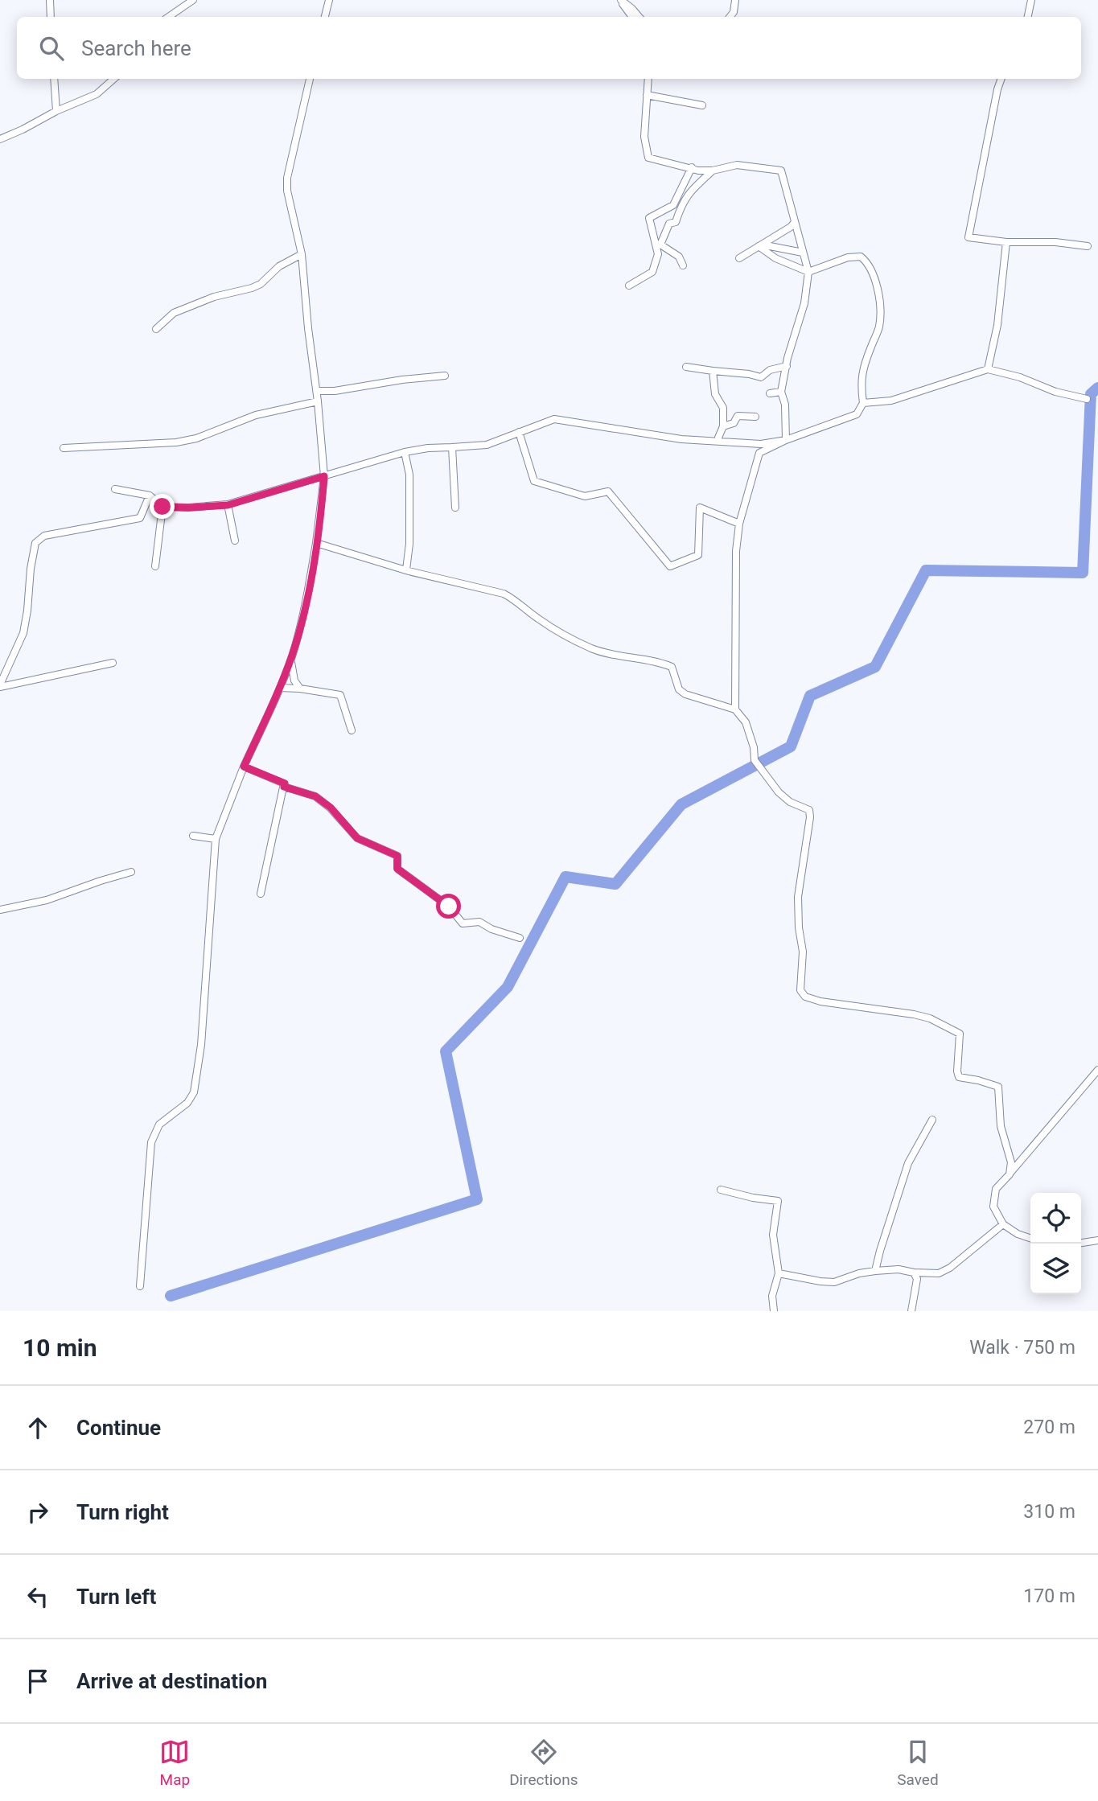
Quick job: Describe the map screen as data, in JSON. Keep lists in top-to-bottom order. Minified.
{"page":{"search":"Search here","heading":["10 min","Walk · 750 m"],"list":[["Continue","270 m"],["Turn right","310 m"],["Turn left","170 m"],"Arrive at destination"],"nav":["Map","Directions","Saved"]}}
